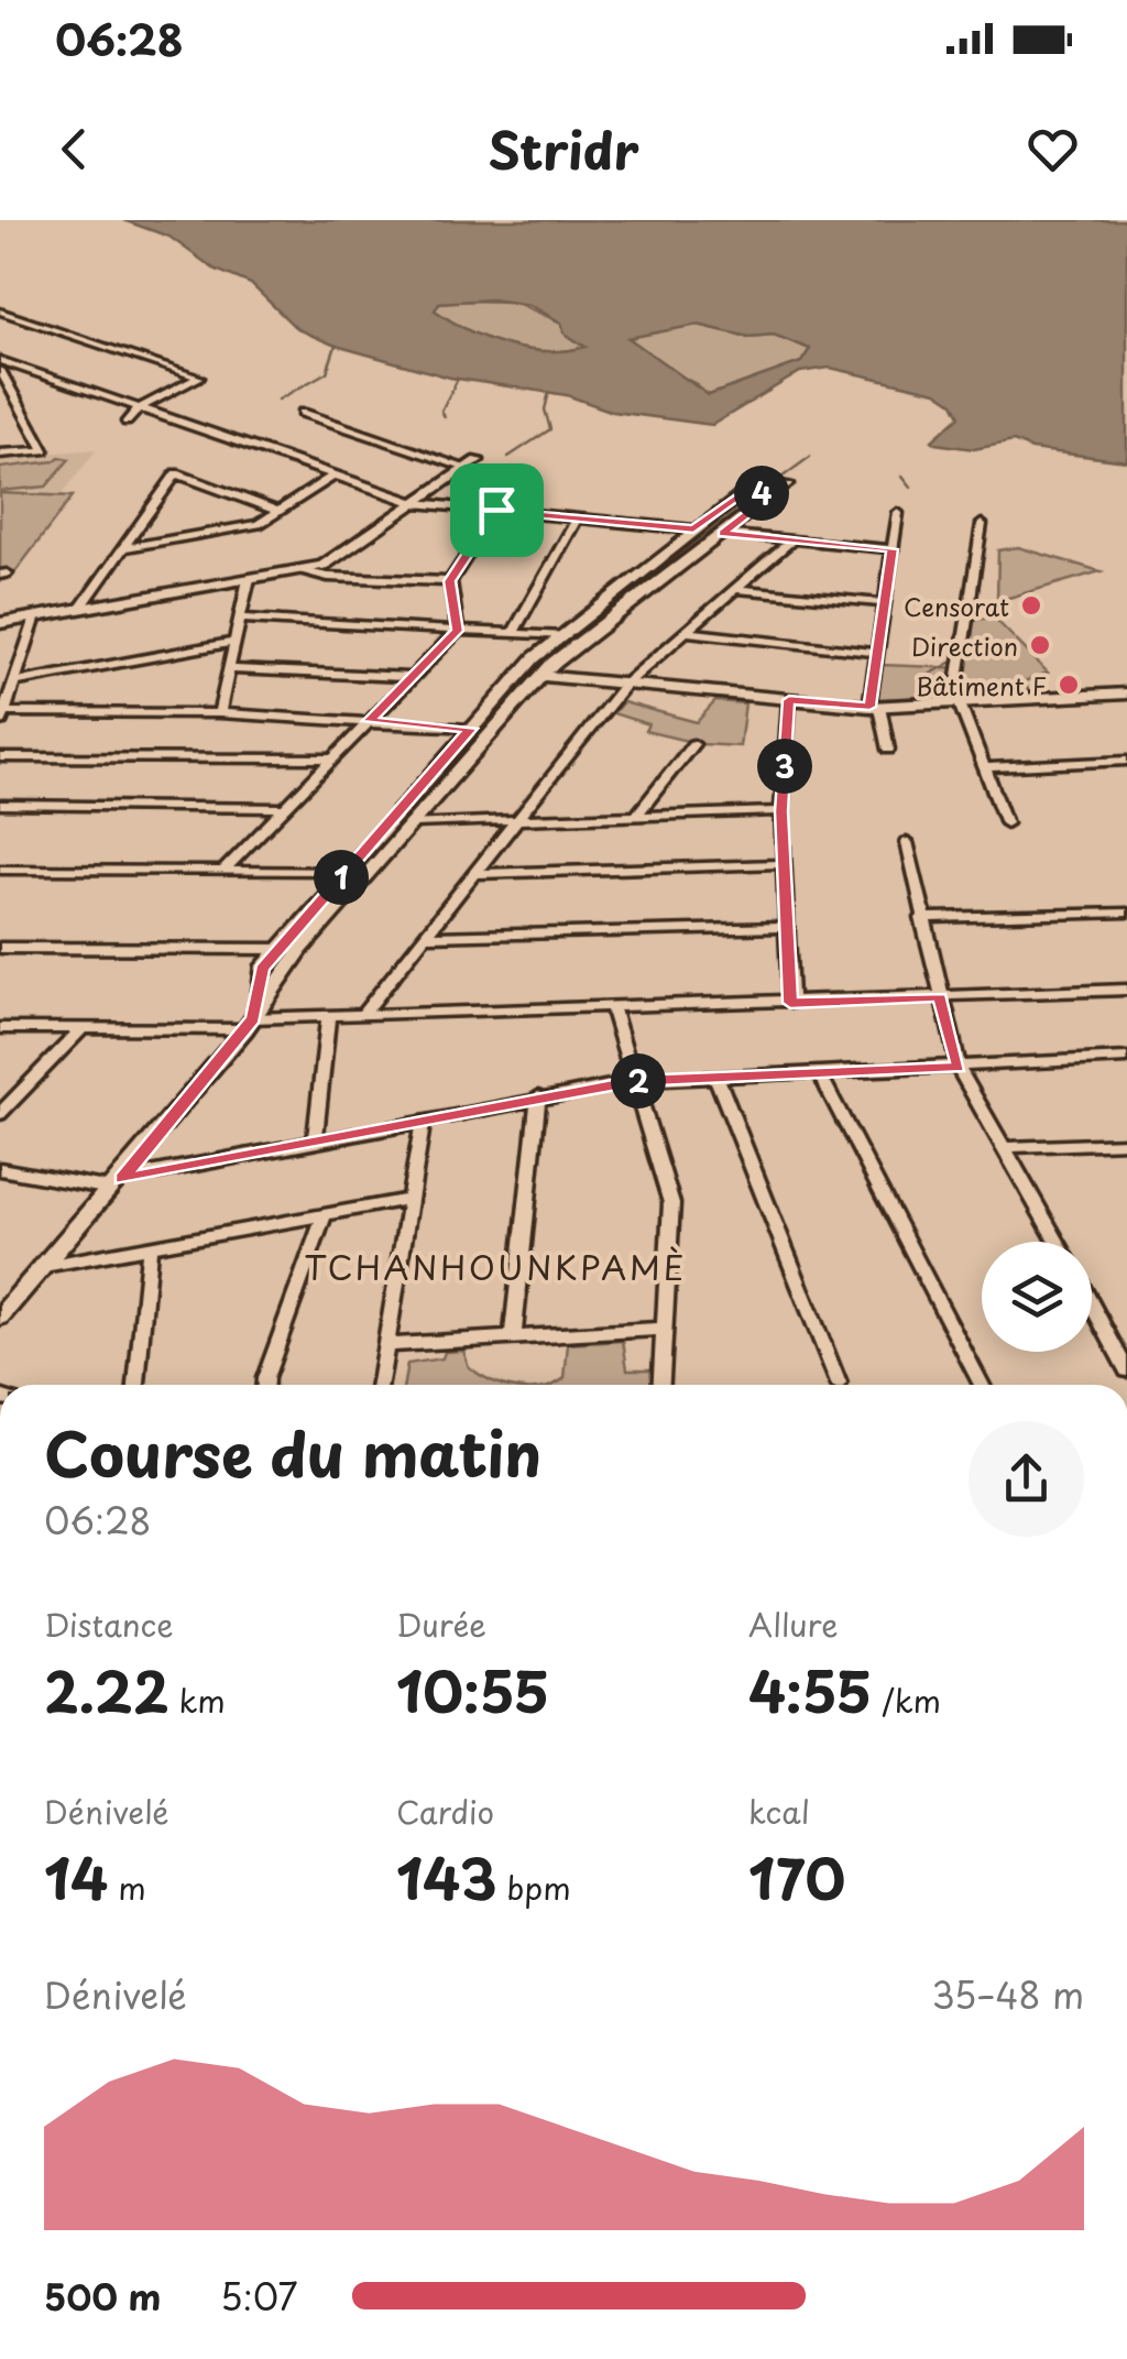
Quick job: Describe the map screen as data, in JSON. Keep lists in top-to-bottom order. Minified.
{"districts":["TCHANHOUNKPAMÈ"],"places":["Censorat","Direction","Bâtiment F"],"page":{"status":"06:28","header":"Stridr","pins":["4","3","1","2"],"heading":["Course du matin","06:28"],"stats":[["Distance","2.22 km"],["Durée","10:55"],["Allure","4:55 /km"],["Dénivelé","14 m"],["Cardio","143 bpm"],["kcal","170"]],"chart":["Dénivelé","35–48 m"],"list":[{"name":"500 m","note":"5:07"}]}}
